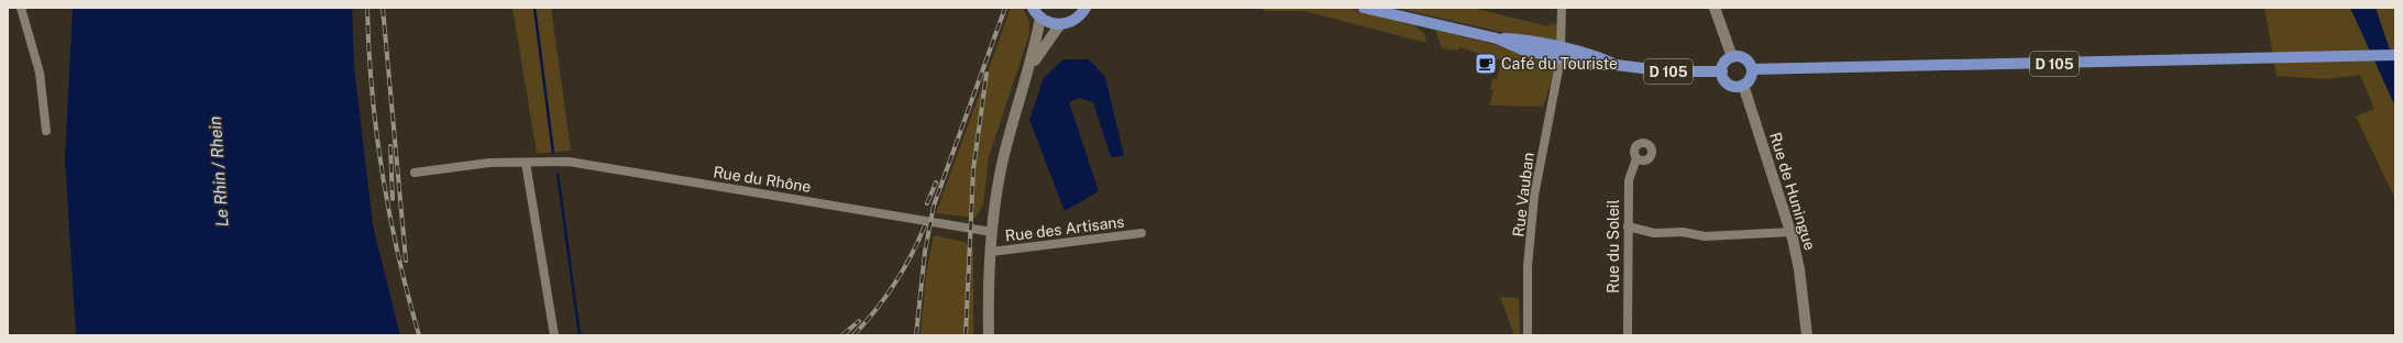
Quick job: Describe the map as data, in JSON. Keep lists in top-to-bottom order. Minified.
{"streets":{"main road":["D 105"],"street":["Rue du Rhône","Rue de Huningue","Rue Vauban","Rue des Artisans","Rue du Soleil"]},"crossings":[["D 105","Rue de Huningue"],["D 105","Rue Vauban"]],"water":["Le Rhin / Rhein"],"places":{"cafe":["Café du Touriste"]}}
